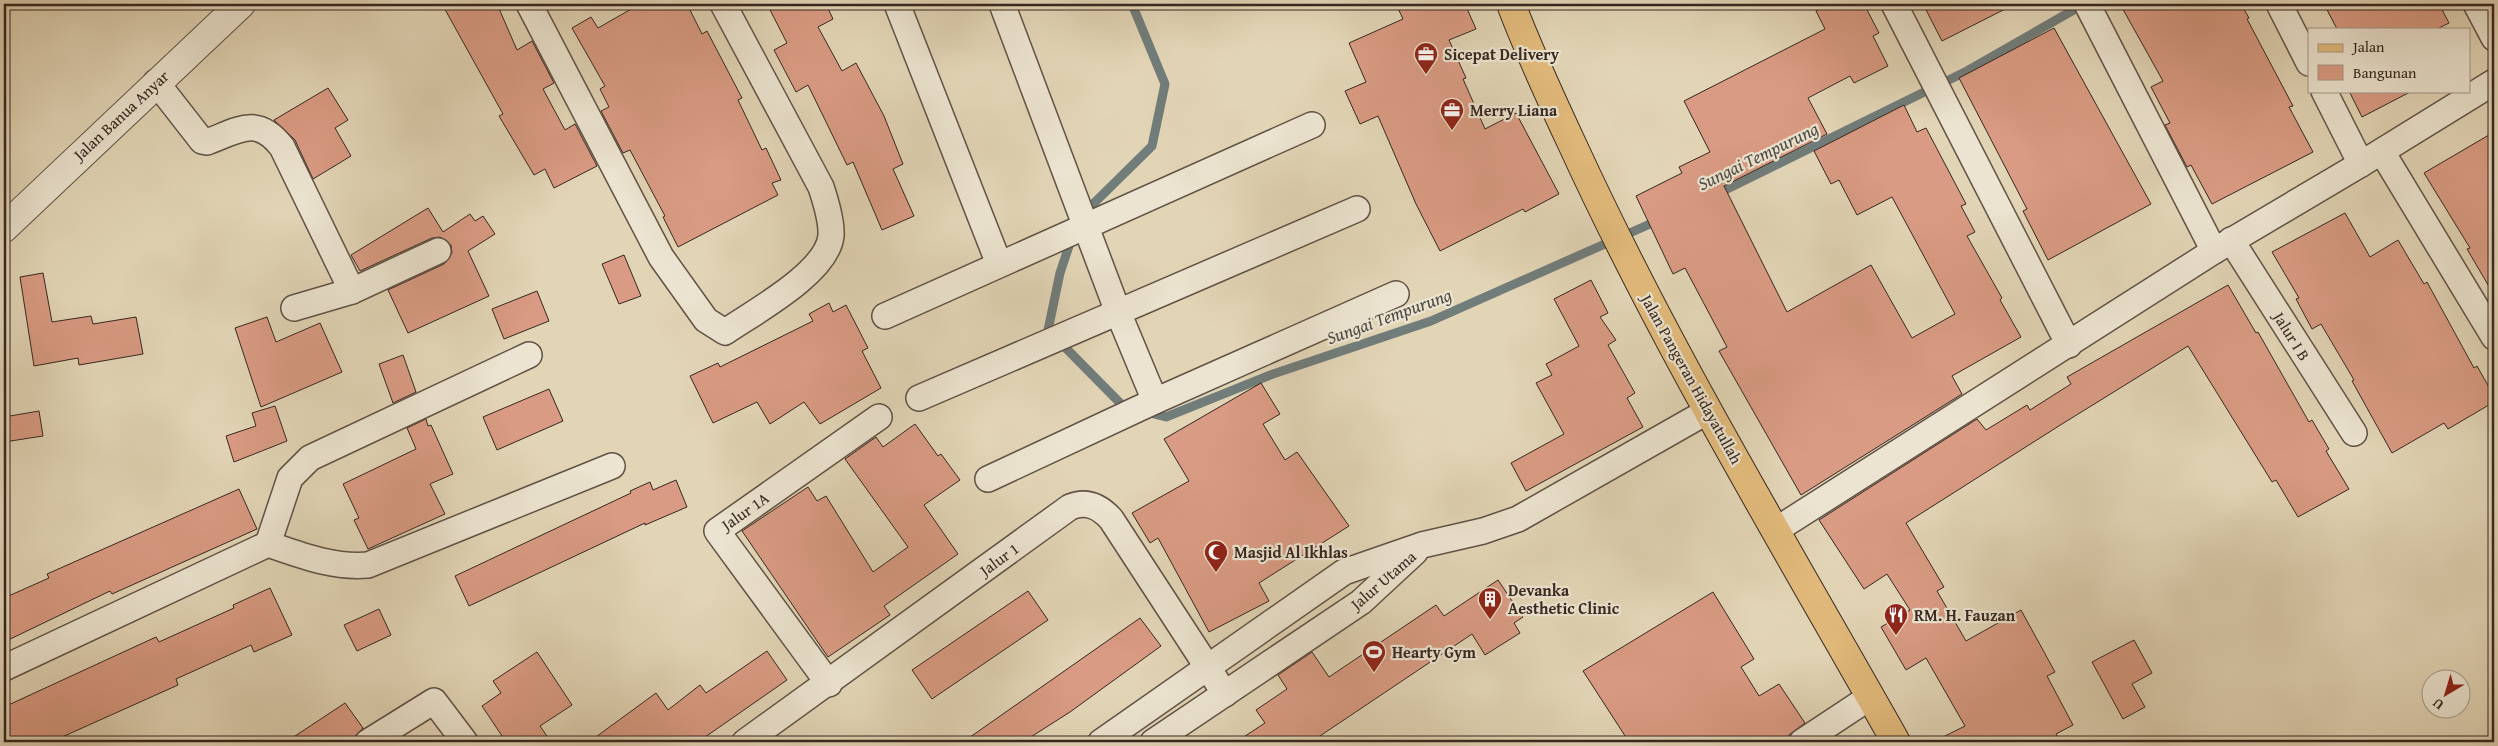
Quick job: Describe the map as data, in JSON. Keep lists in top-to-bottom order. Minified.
{"streets":{"main road":["Jalan Pangeran Hidayatullah"],"street":["Jalan Banua Anyar","Jalur I B","Jalur 1A","Jalur 1","Jalur Utama"]},"crossings":[["Jalur 1A","Jalur 1"],["Jalur 1","Jalur Utama"]],"water":["Sungai Tempurung"],"places":{"office":["Sicepat Delivery","Merry Liana"],"mosque":["Masjid Al Ikhlas"],"building":["Devanka Aesthetic Clinic"],"restaurant":["RM. H. Fauzan"],"sports":["Hearty Gym"]},"legend":["Jalan","Bangunan"],"north":"bottom left"}
